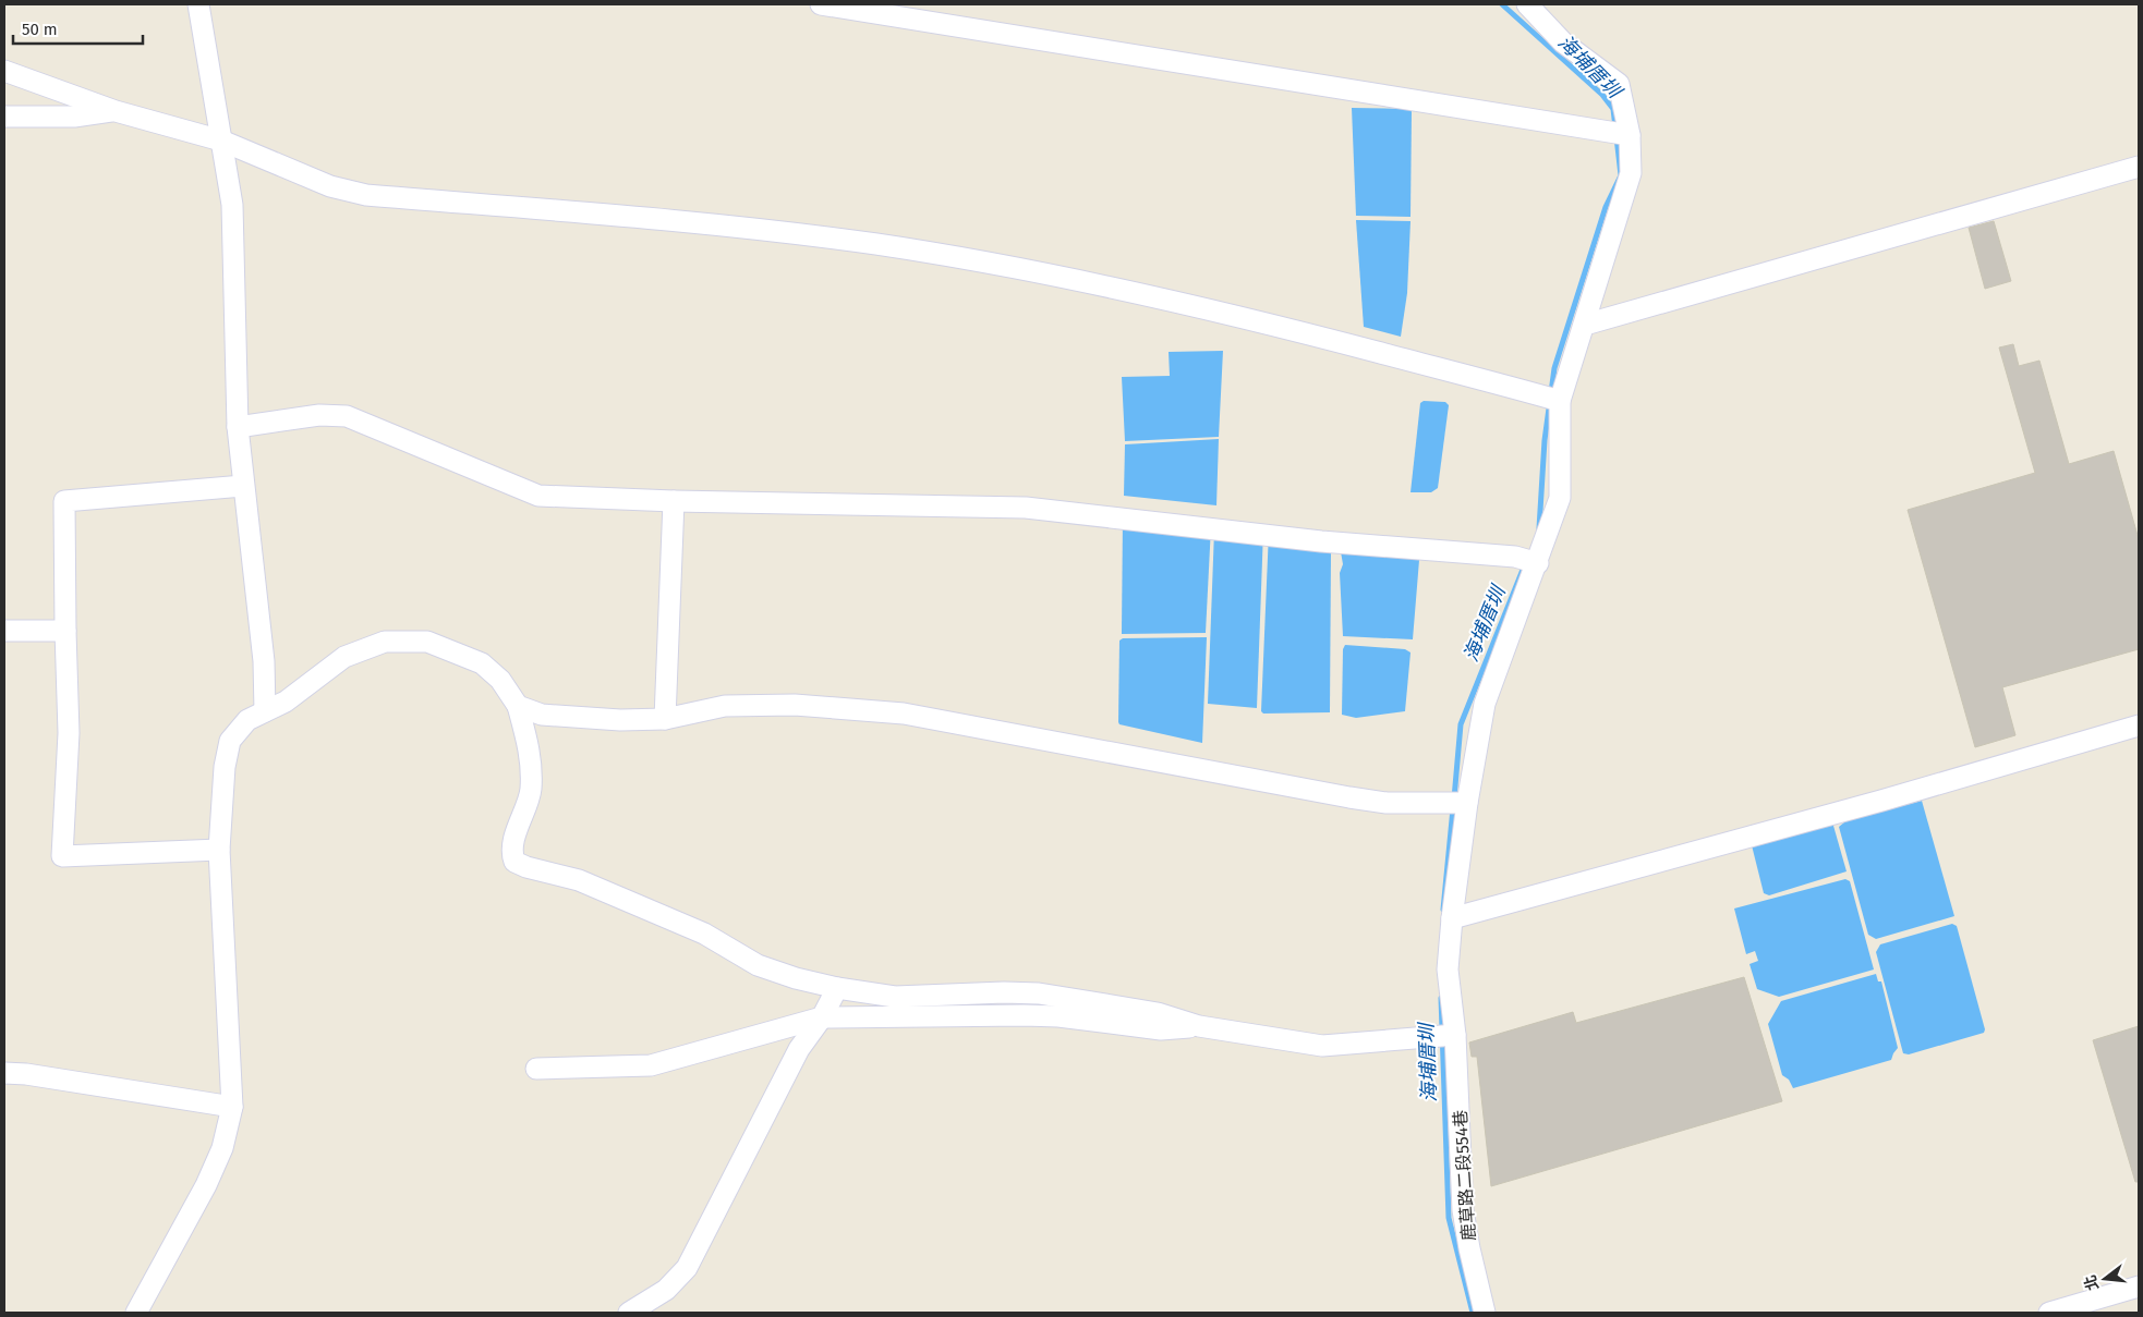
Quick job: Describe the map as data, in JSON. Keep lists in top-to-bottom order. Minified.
{"streets":{"street":["鹿草路二段554巷"]},"water":["海埔厝圳"],"scale_bar":"50 m","north":"left"}
